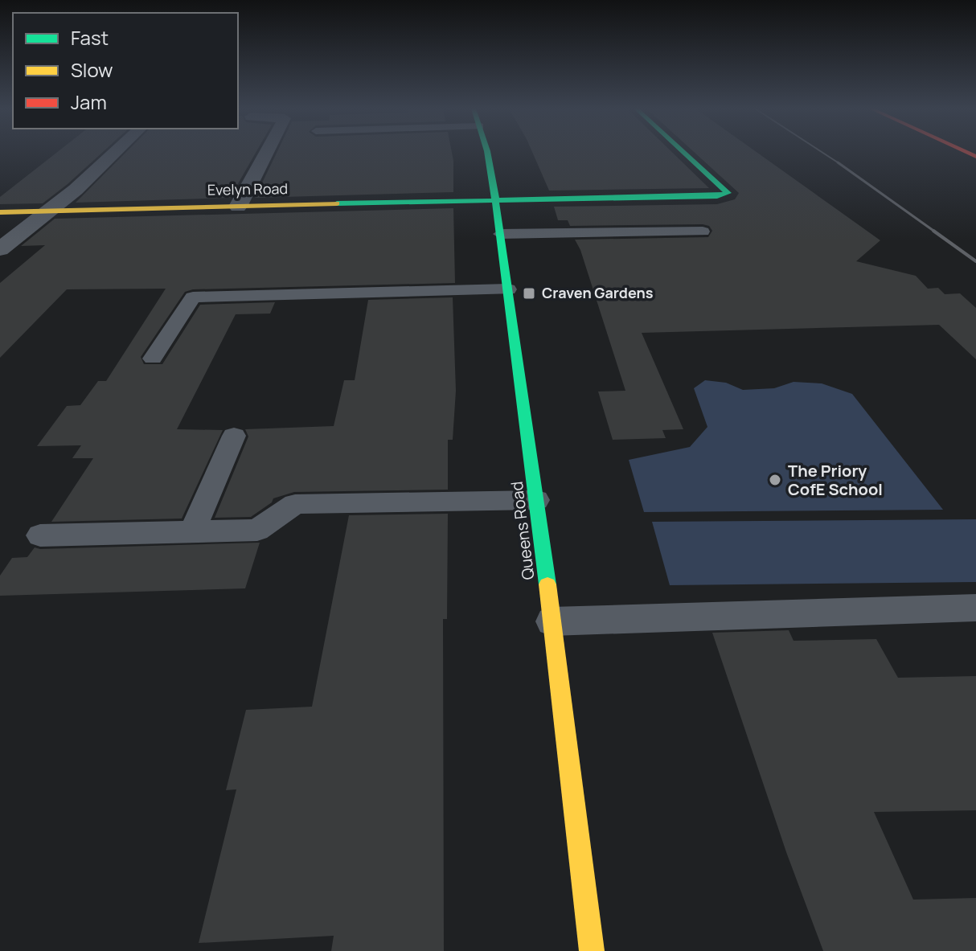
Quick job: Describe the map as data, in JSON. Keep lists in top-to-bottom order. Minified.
{"streets":{"street":["Evelyn Road","Queens Road"]},"crossings":[["Evelyn Road","Queens Road"]],"places":{"transit":["Craven Gardens"],"other":["The Priory CofE School"]},"legend":["Fast","Slow","Jam"]}
